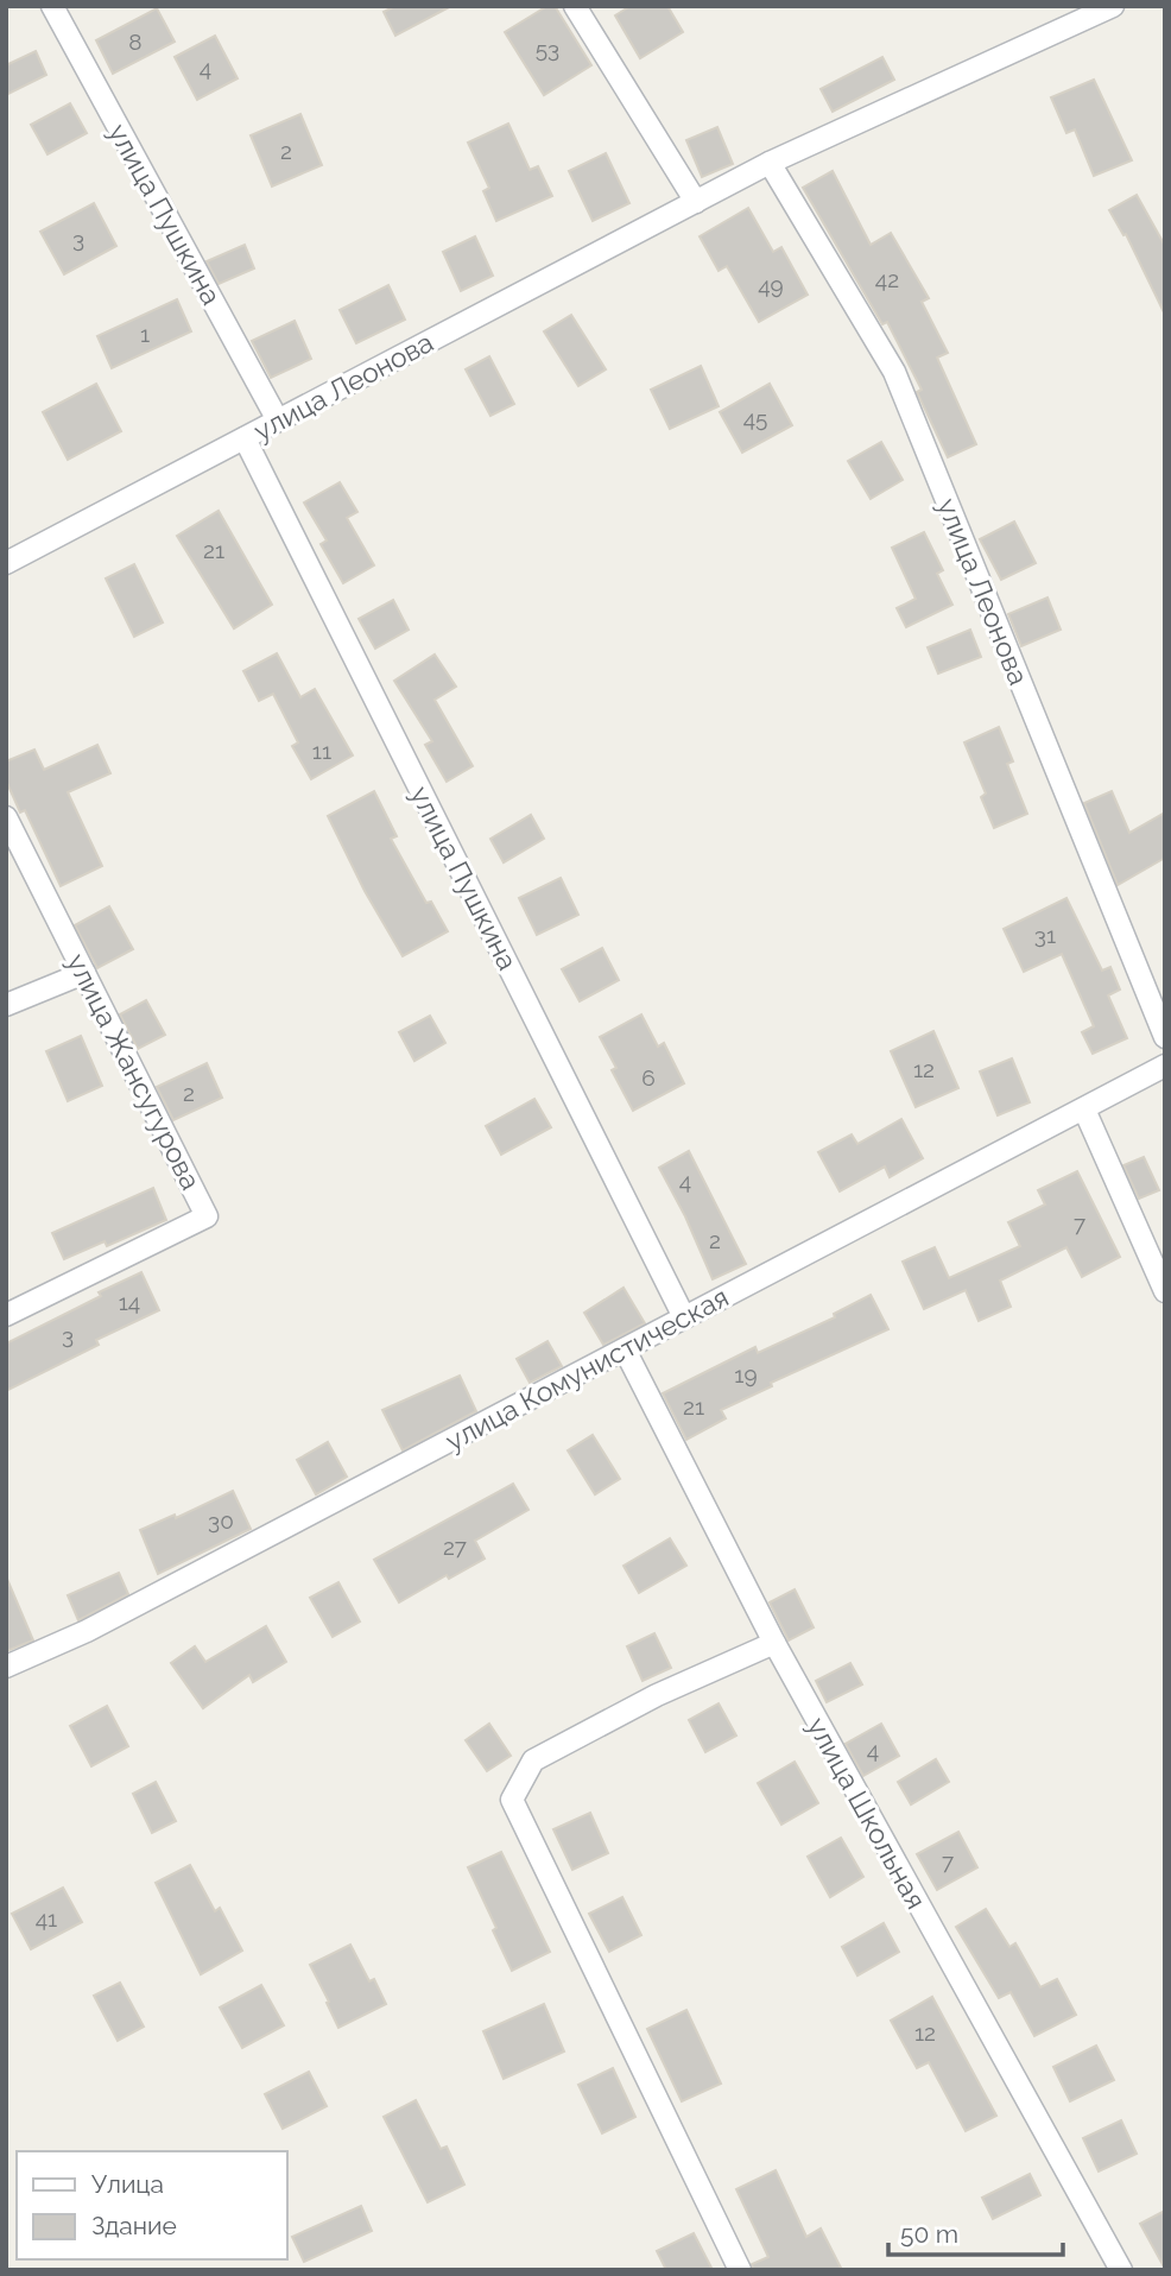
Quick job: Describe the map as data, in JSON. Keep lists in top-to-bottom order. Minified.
{"streets":{"street":["улица Пушкина","улица Леонова","улица Жансугурова","улица Комунистическая","улица Школьная"]},"crossings":[["улица Пушкина","улица Леонова"],["улица Пушкина","улица Комунистическая"],["улица Комунистическая","улица Школьная"]],"house_numbers":["8","53","4","2","3","42","49","1","45","21","11","31","12","6","2","4","7","2","14","3","19","21","30","27","4","7","41","12"],"legend":["Улица","Здание"],"scale_bar":"50 m"}
